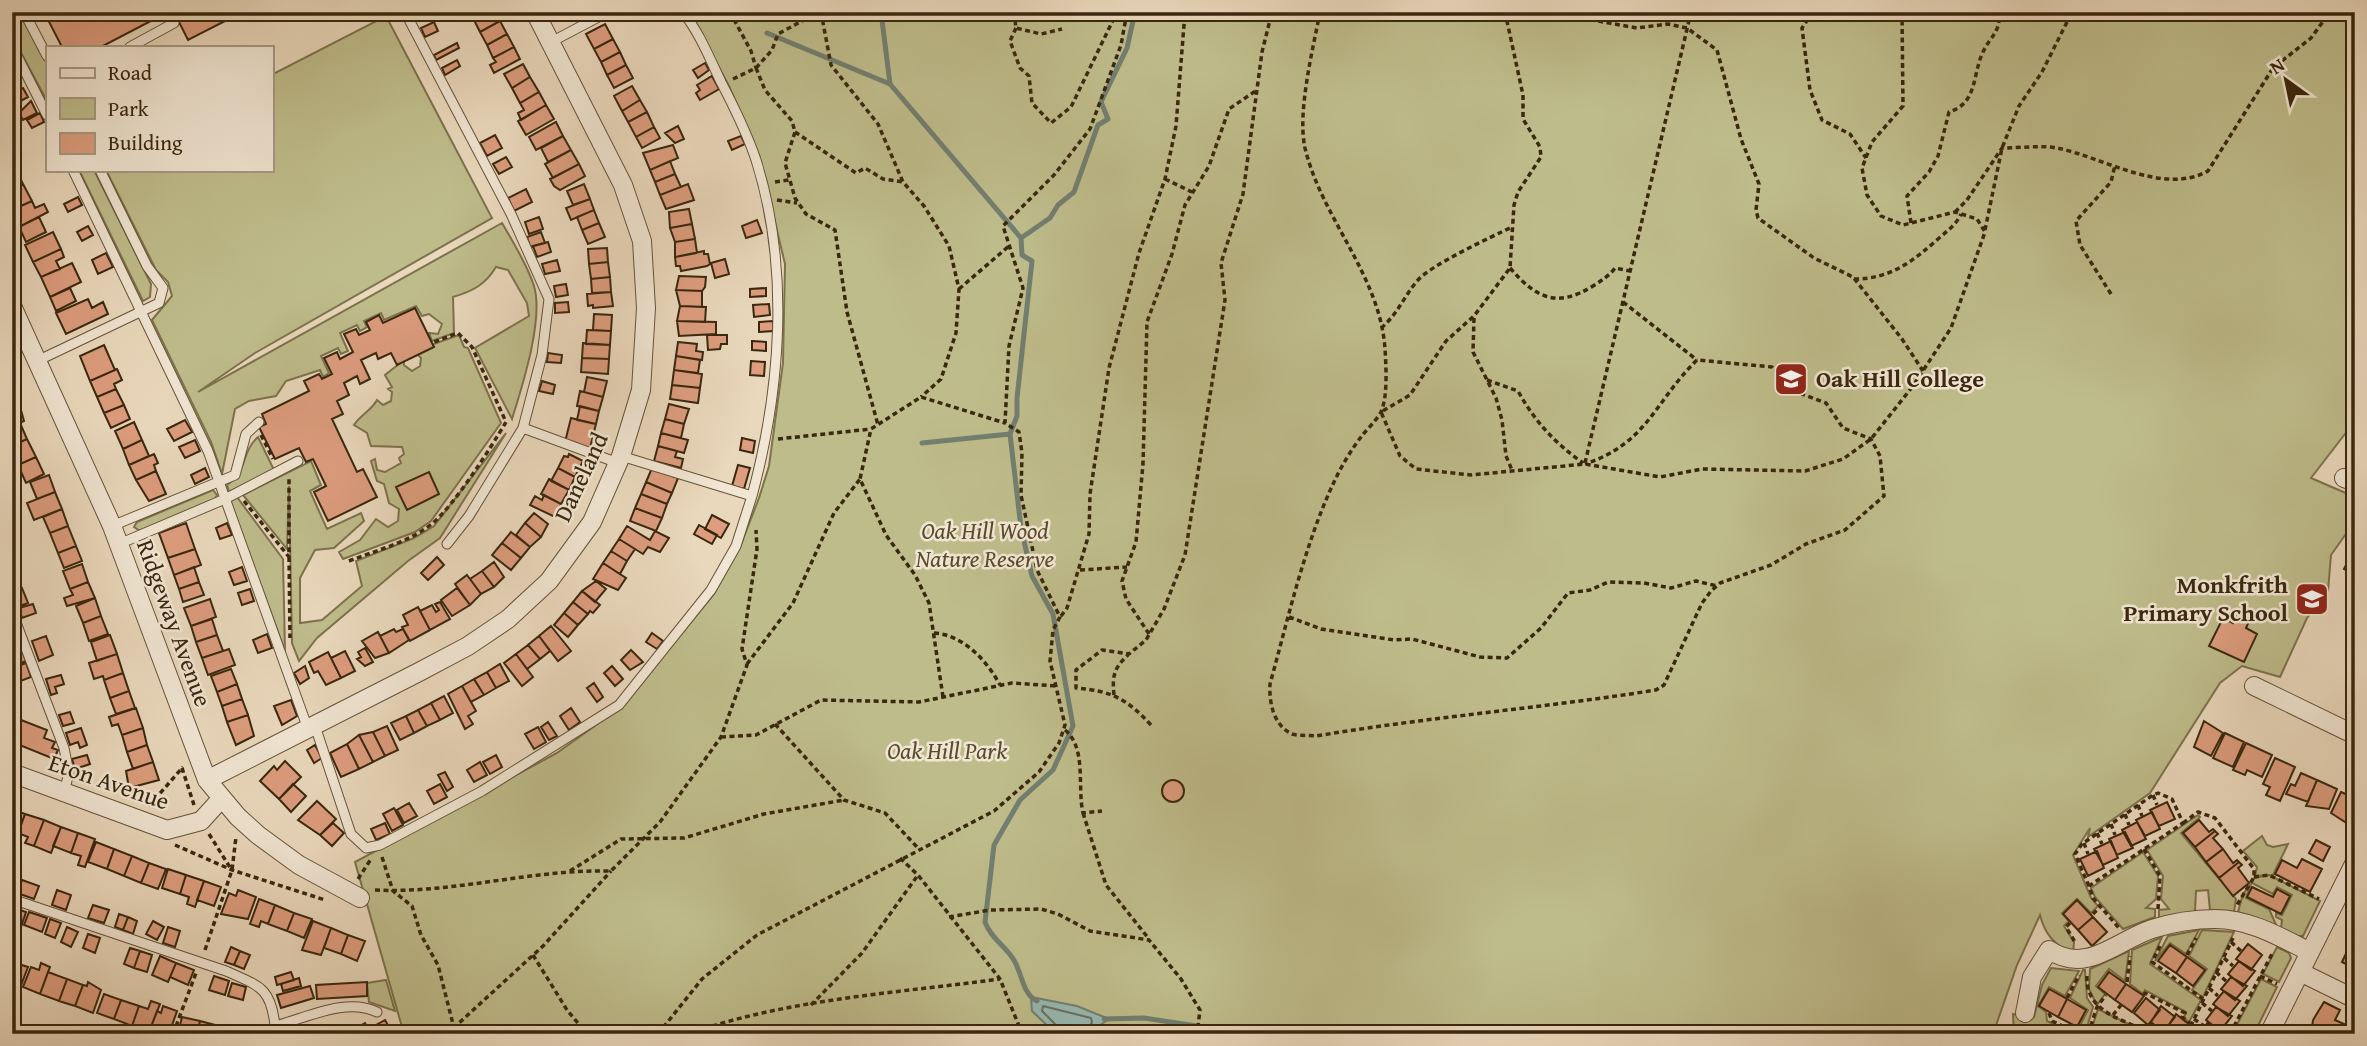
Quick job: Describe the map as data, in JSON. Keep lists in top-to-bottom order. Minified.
{"streets":{"street":["Daneland","Ridgeway Avenue","Eton Avenue"]},"crossings":[["Daneland","Ridgeway Avenue"],["Ridgeway Avenue","Eton Avenue"]],"parks":["Oak Hill Wood Nature Reserve","Oak Hill Park"],"places":{"school or university":["Oak Hill College","Monkfrith Primary School"]},"legend":["Road","Park","Building"],"north":"top left"}
